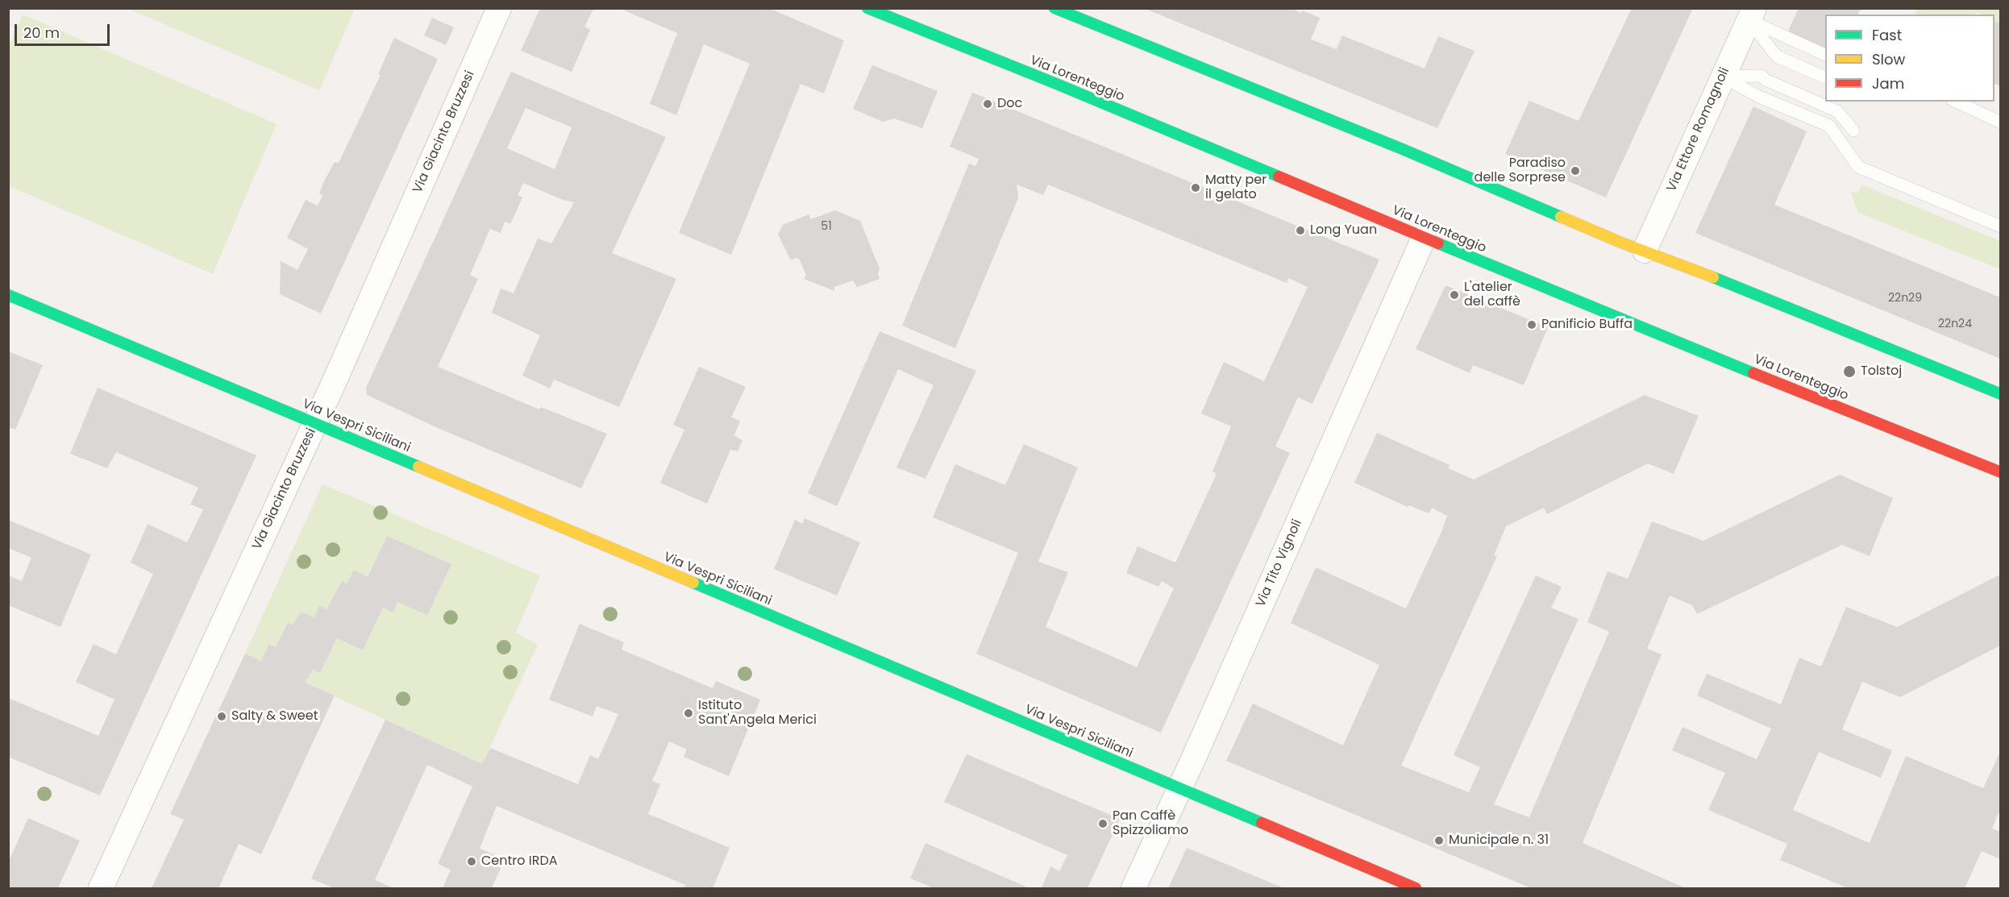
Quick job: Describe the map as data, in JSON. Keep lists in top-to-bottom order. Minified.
{"streets":{"main road":["Via Lorenteggio","Via Vespri Siciliani"],"street":["Via Ettore Romagnoli","Via Giacinto Bruzzesi","Via Tito Vignoli"]},"crossings":[["Via Lorenteggio","Via Tito Vignoli"],["Via Giacinto Bruzzesi","Via Vespri Siciliani"],["Via Vespri Siciliani","Via Tito Vignoli"]],"places":["Doc","Paradiso delle Sorprese","Matty per il gelato","Long Yuan","L'atelier del caffè","Panificio Buffa","Tolstoj","Istituto Sant'Angela Merici","Salty & Sweet","Pan Caffè Spizzoliamo","Municipale n. 31","Centro IRDA"],"house_numbers":["51","22n29","22n24"],"legend":["Fast","Slow","Jam"],"scale_bar":"20 m"}
